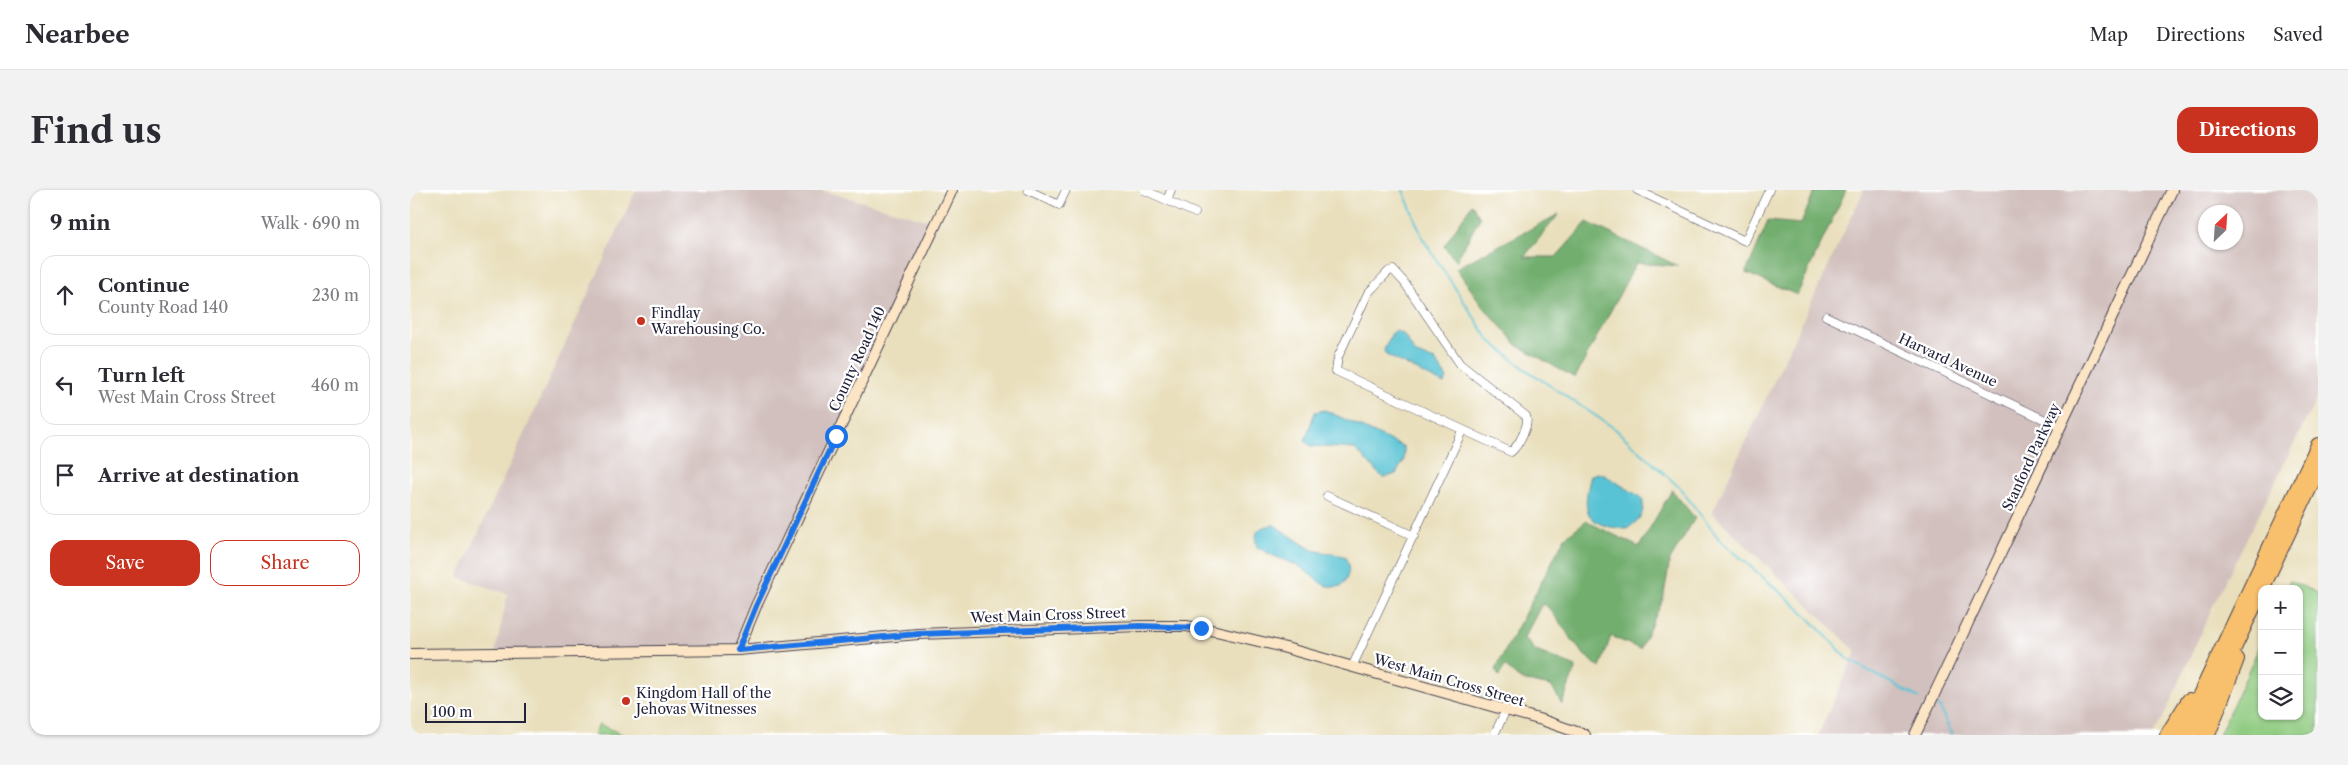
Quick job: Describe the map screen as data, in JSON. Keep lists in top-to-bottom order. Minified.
{"streets":{"main road":["County Road 140","Stanford Parkway","West Main Cross Street"],"street":["Harvard Avenue"]},"crossings":[["County Road 140","West Main Cross Street"],["Harvard Avenue","Stanford Parkway"]],"places":["Findlay Warehousing Co.","Kingdom Hall of the Jehovas Witnesses"],"scale_bar":"100 m","north":"top right","page":{"header":"Nearbee","nav":["Map","Directions","Saved"],"buttons":["Directions",["Save","Share"]],"title":"Find us","heading":["9 min","Walk · 690 m"],"list":[["Continue","County Road 140","230 m"],["Turn left","West Main Cross Street","460 m"],"Arrive at destination"],"map_buttons":["+","−"],"scale":"100 m"}}
